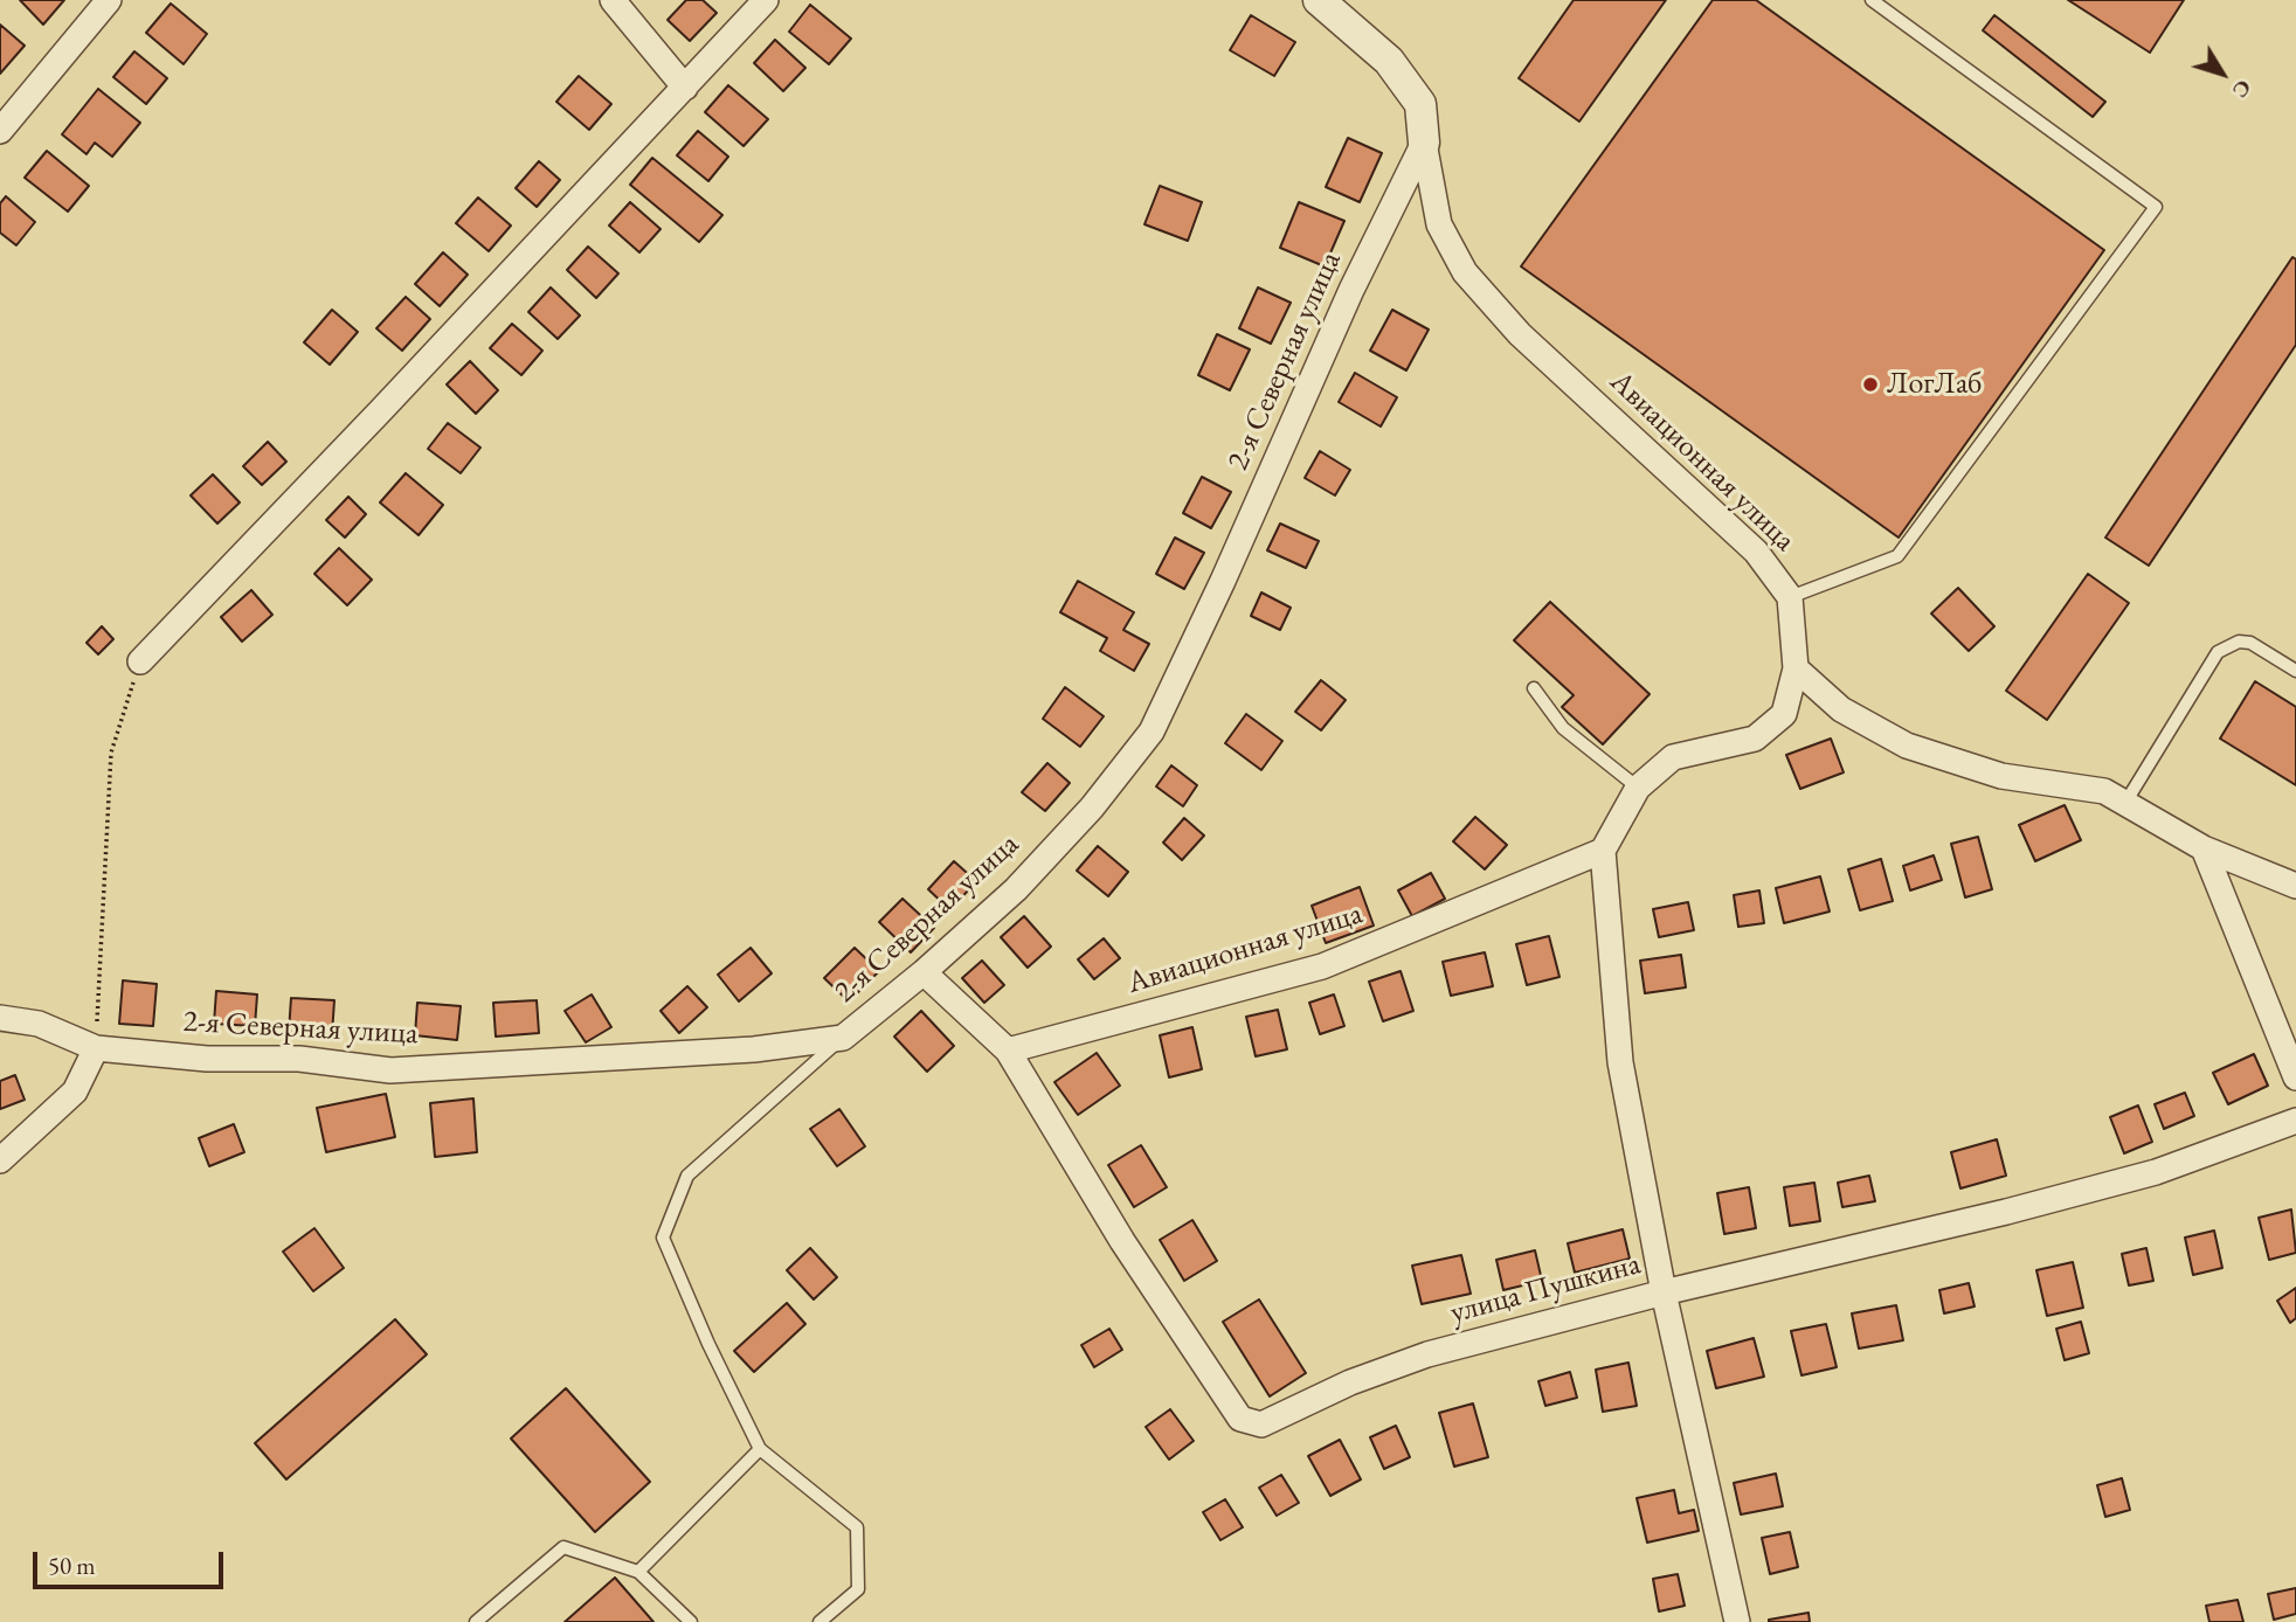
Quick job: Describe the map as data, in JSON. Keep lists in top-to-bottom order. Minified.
{"streets":{"street":["2-я Северная улица","Авиационная улица","улица Пушкина"]},"crossings":[["2-я Северная улица","Авиационная улица"],["Авиационная улица","улица Пушкина"]],"places":["ЛогЛаб"],"scale_bar":"50 m","north":"bottom right"}
